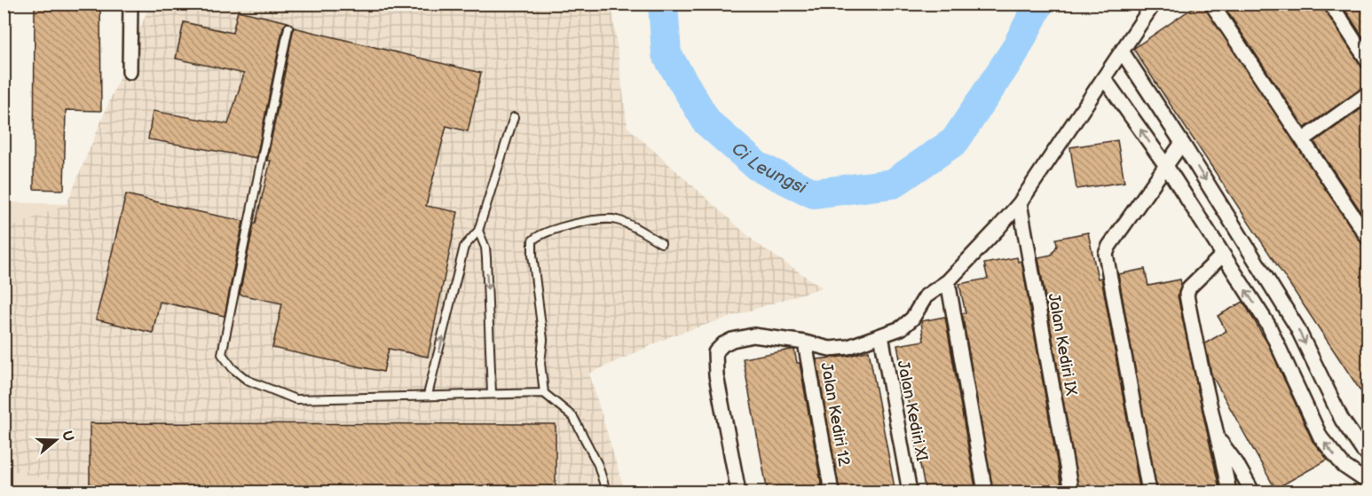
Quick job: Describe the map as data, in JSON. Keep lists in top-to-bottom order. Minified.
{"streets":{"street":["Jalan Kediri IX","Jalan Kediri XI","Jalan Kediri 12"]},"water":["Ci Leungsi"],"north":"right"}
